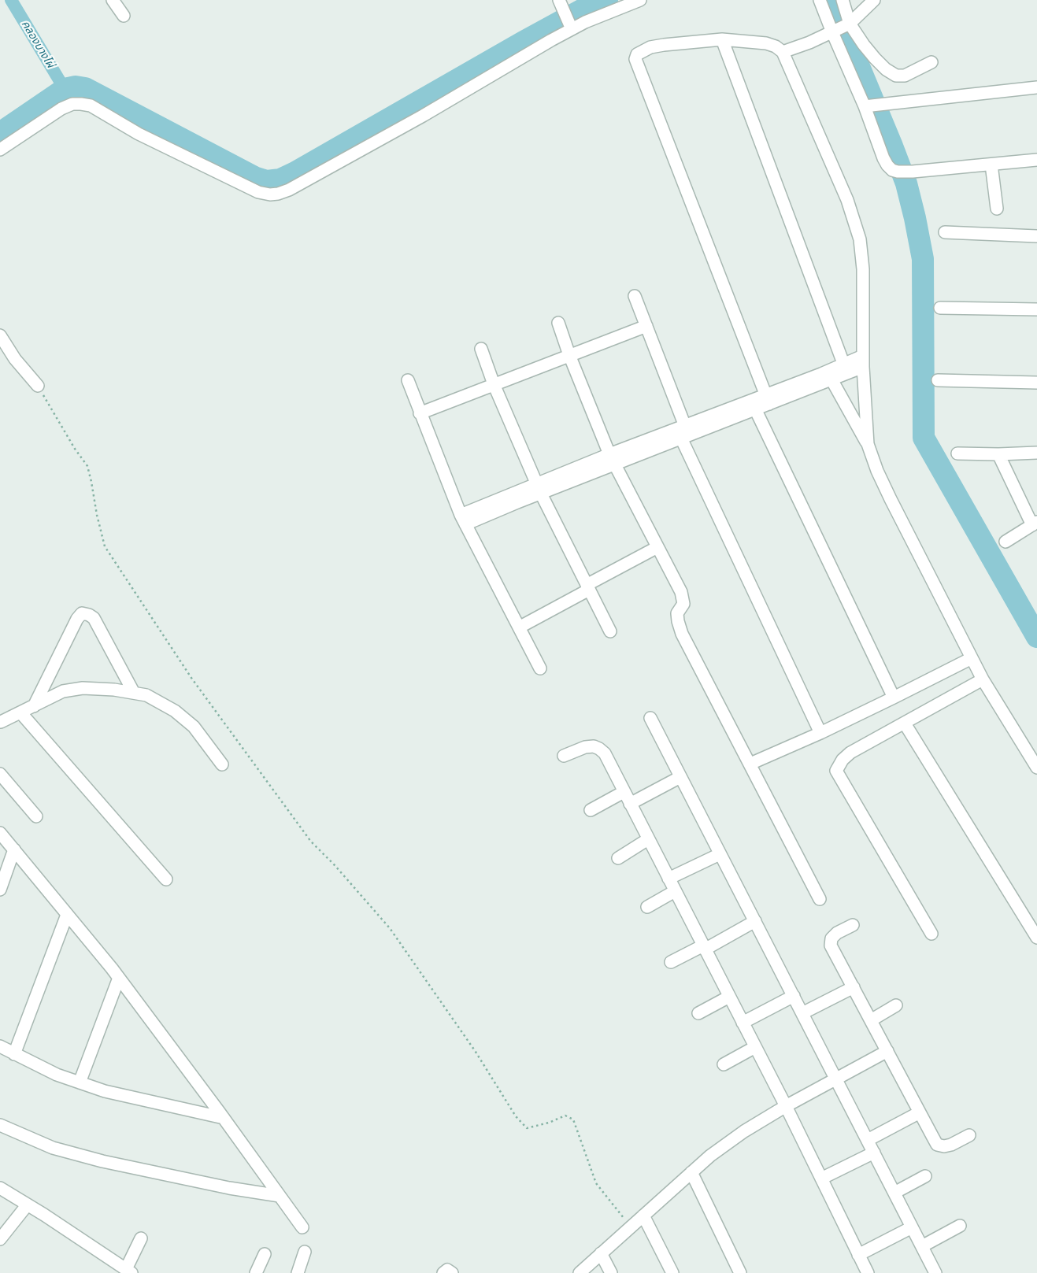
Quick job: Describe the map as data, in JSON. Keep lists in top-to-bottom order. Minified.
{"water":["คลองบางไผ่"]}
